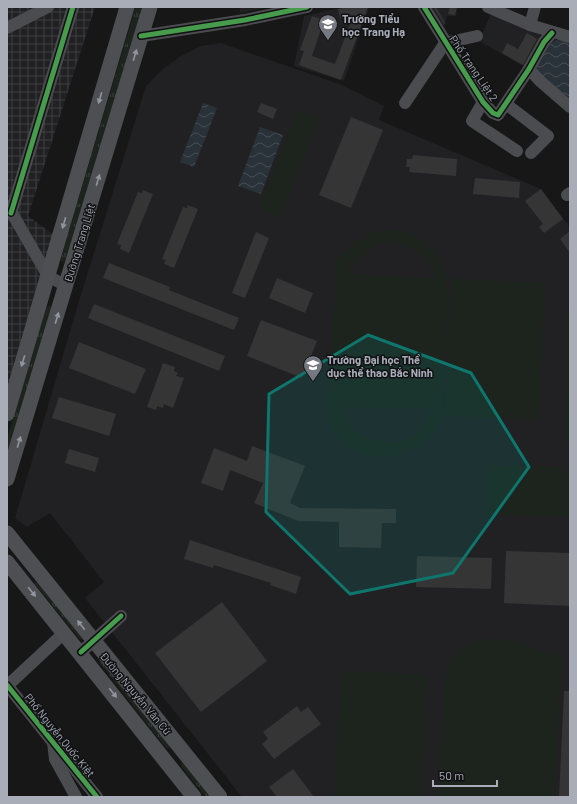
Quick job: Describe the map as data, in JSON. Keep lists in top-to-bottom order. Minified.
{"streets":{"main road":["Đường Trang Liệt","Đường Nguyễn Văn Cừ"],"street":["Phố Trang Liệt 2","Phố Nguyễn Quốc Kiệt"]},"places":{"school or university":["Trường Tiểu học Trang Hạ","Trường Đại học Thể dục thể thao Bắc Ninh"]},"scale_bar":"50 m"}
